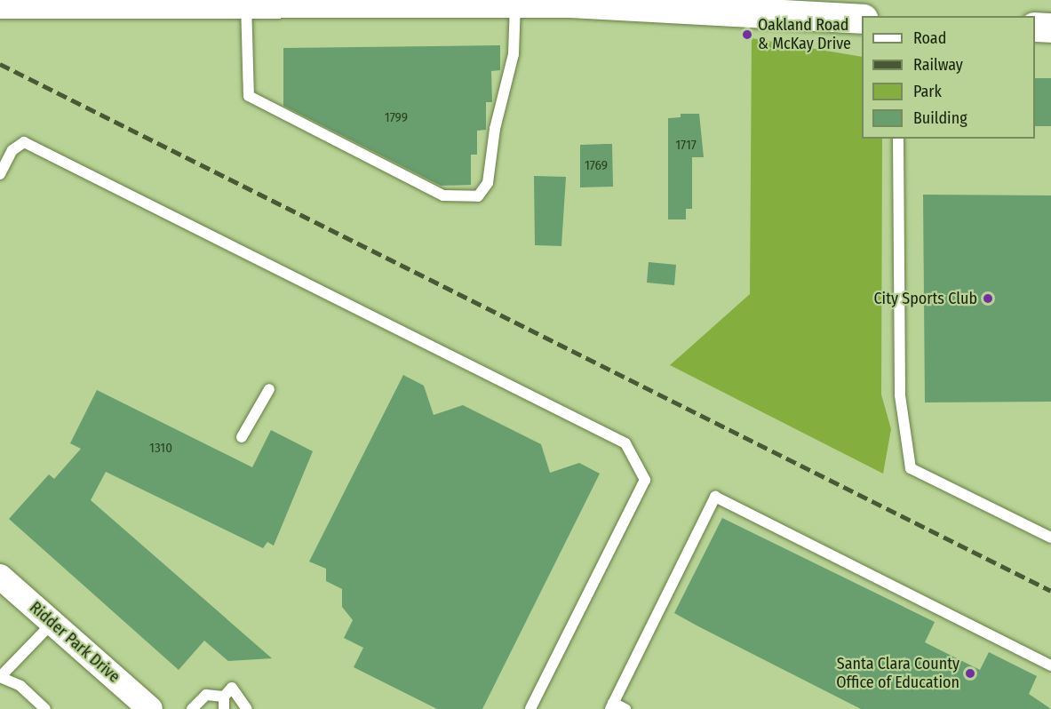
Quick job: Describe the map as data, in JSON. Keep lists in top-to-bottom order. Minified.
{"streets":{"street":["Ridder Park Drive"]},"places":["Oakland Road & McKay Drive","City Sports Club","Santa Clara County Office of Education"],"house_numbers":["1799","1717","1769","1310"],"legend":["Road","Railway","Park","Building"]}
